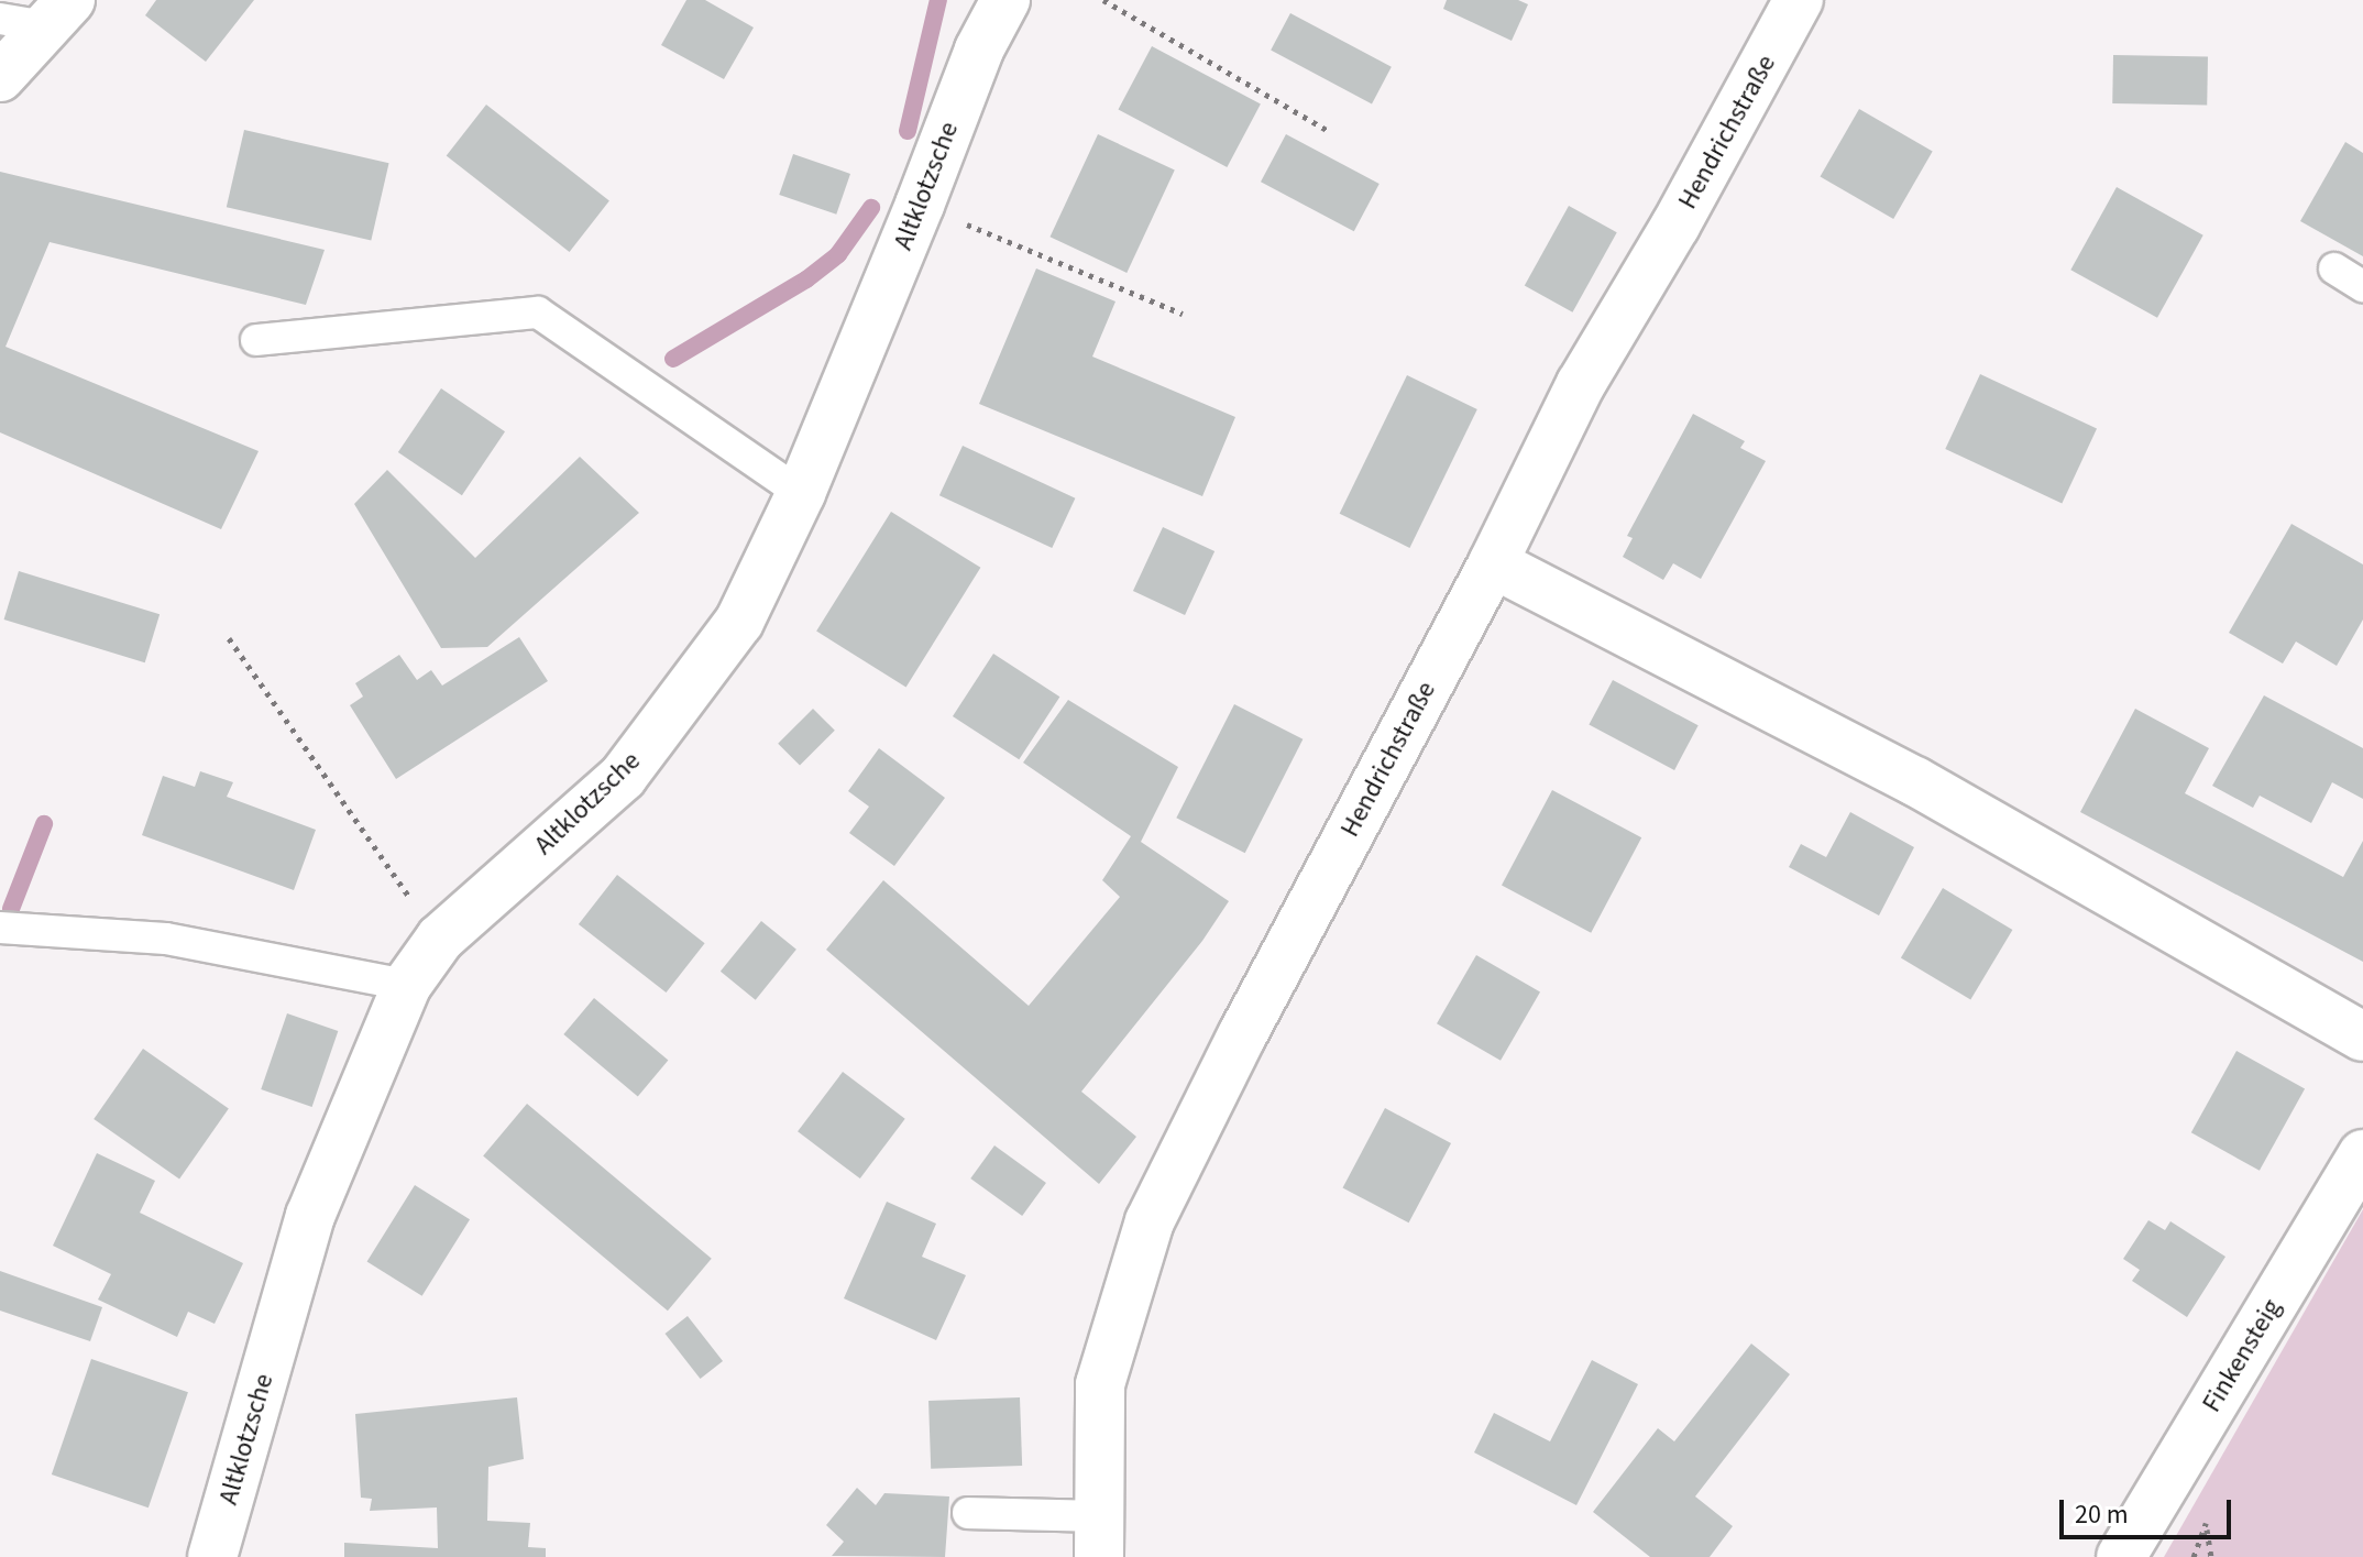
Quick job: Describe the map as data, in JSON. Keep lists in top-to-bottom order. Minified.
{"streets":{"street":["Hendrichstraße","Altklotzsche","Finkensteig"]},"scale_bar":"20 m"}
